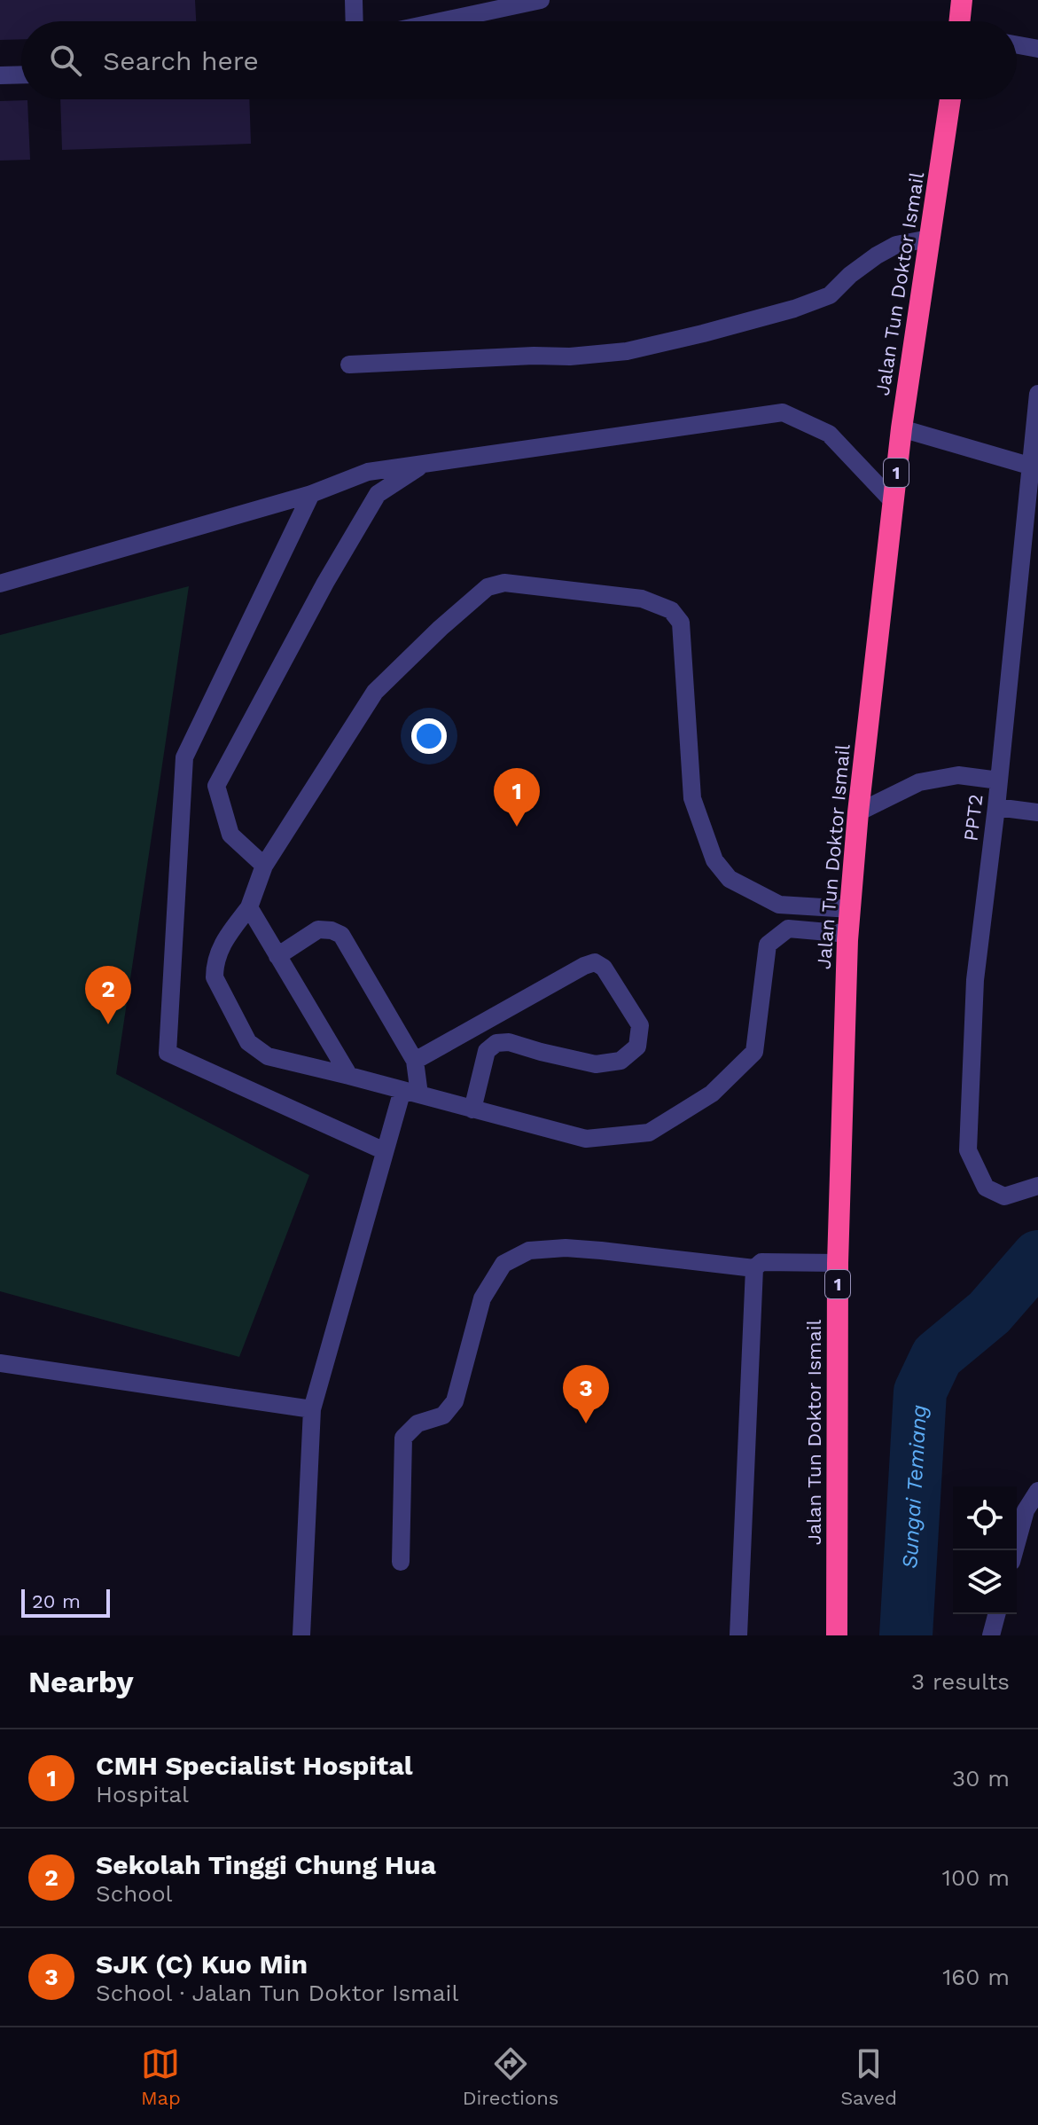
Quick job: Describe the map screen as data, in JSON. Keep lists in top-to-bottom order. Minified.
{"streets":{"highway":["Jalan Tun Doktor Ismail","1"],"street":["PPT2"]},"water":["Sungai Temiang"],"scale_bar":"20 m","page":{"search":"Search here","pins":["1","2","3"],"scale":"20 m","heading":["Nearby","3 results"],"list":[{"mark":"1","name":"CMH Specialist Hospital","note":"Hospital","value":"30 m"},{"mark":"2","name":"Sekolah Tinggi Chung Hua","note":"School","value":"100 m"},{"mark":"3","name":"SJK (C) Kuo Min","note":"School · Jalan Tun Doktor Ismail","value":"160 m"}],"nav":["Map","Directions","Saved"]}}
